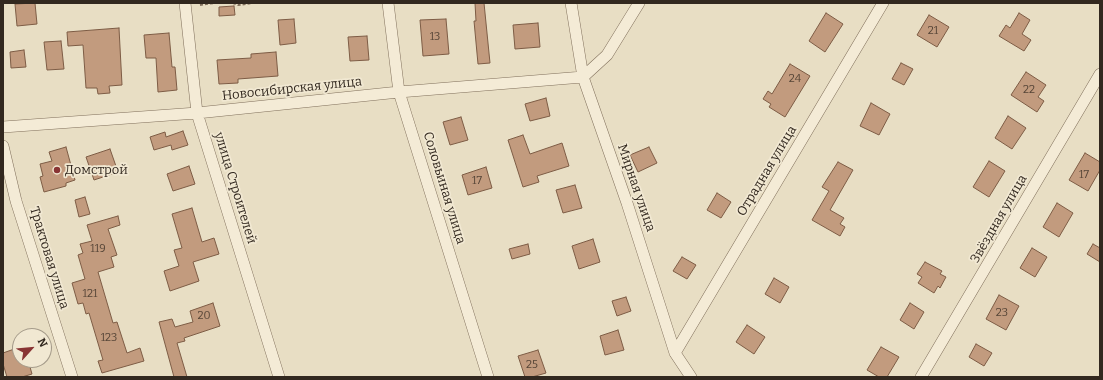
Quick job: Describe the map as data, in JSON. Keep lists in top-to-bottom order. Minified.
{"streets":{"street":["Новосибирская улица","Отрадная улица","улица Строителей","Соловьиная улица","Мирная улица","Звёздная улица","Трактовая улица"]},"crossings":[["Новосибирская улица","улица Строителей"],["Новосибирская улица","Соловьиная улица"],["Новосибирская улица","Мирная улица"],["Отрадная улица","Мирная улица"]],"places":["Домстрой"],"house_numbers":["21","13","24","22","17","17","119","121","23","20","123","25"],"north":"top right"}
